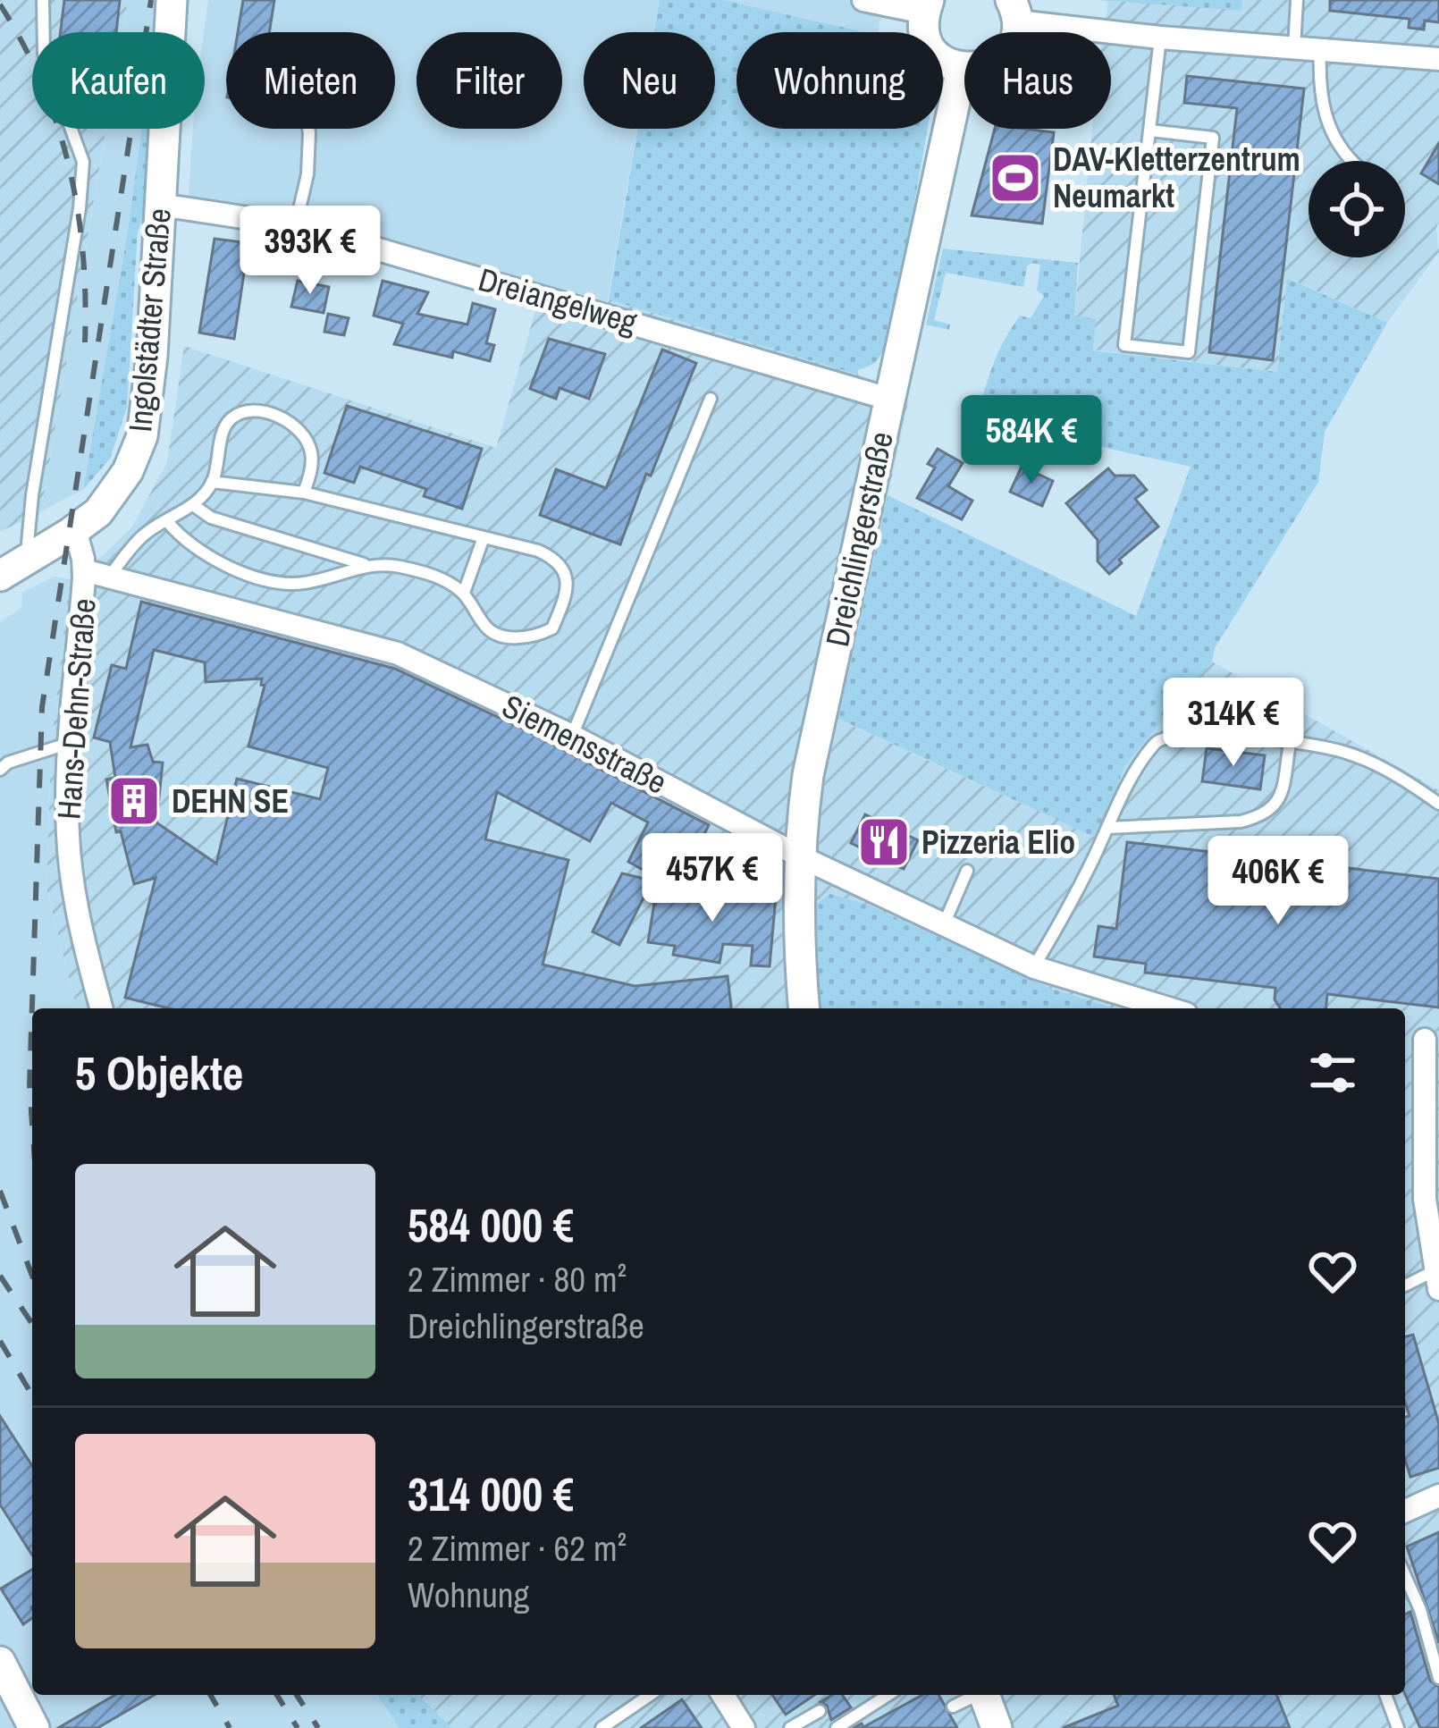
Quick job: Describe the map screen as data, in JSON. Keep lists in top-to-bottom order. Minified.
{"streets":{"street":["Dreiangelweg","Ingolstädter Straße","Dreichlingerstraße","Hans-Dehn-Straße","Siemensstraße"]},"crossings":[["Dreiangelweg","Ingolstädter Straße"],["Dreiangelweg","Dreichlingerstraße"],["Ingolstädter Straße","Hans-Dehn-Straße"],["Dreichlingerstraße","Siemensstraße"],["Hans-Dehn-Straße","Siemensstraße"]],"places":{"sports":["DAV-Kletterzentrum Neumarkt"],"building":["DEHN SE"],"restaurant":["Pizzeria Elio"]},"page":{"chip":["Kaufen","Mieten","Filter","Neu","Wohnung","Haus"],"price":["393K €","584K €","314K €","457K €","406K €"],"heading":"5 Objekte","list":[{"name":"584 000 €","note":"2 Zimmer · 80 m² · Dreichlingerstraße"},{"name":"314 000 €","note":"2 Zimmer · 62 m² · Wohnung"}]}}
